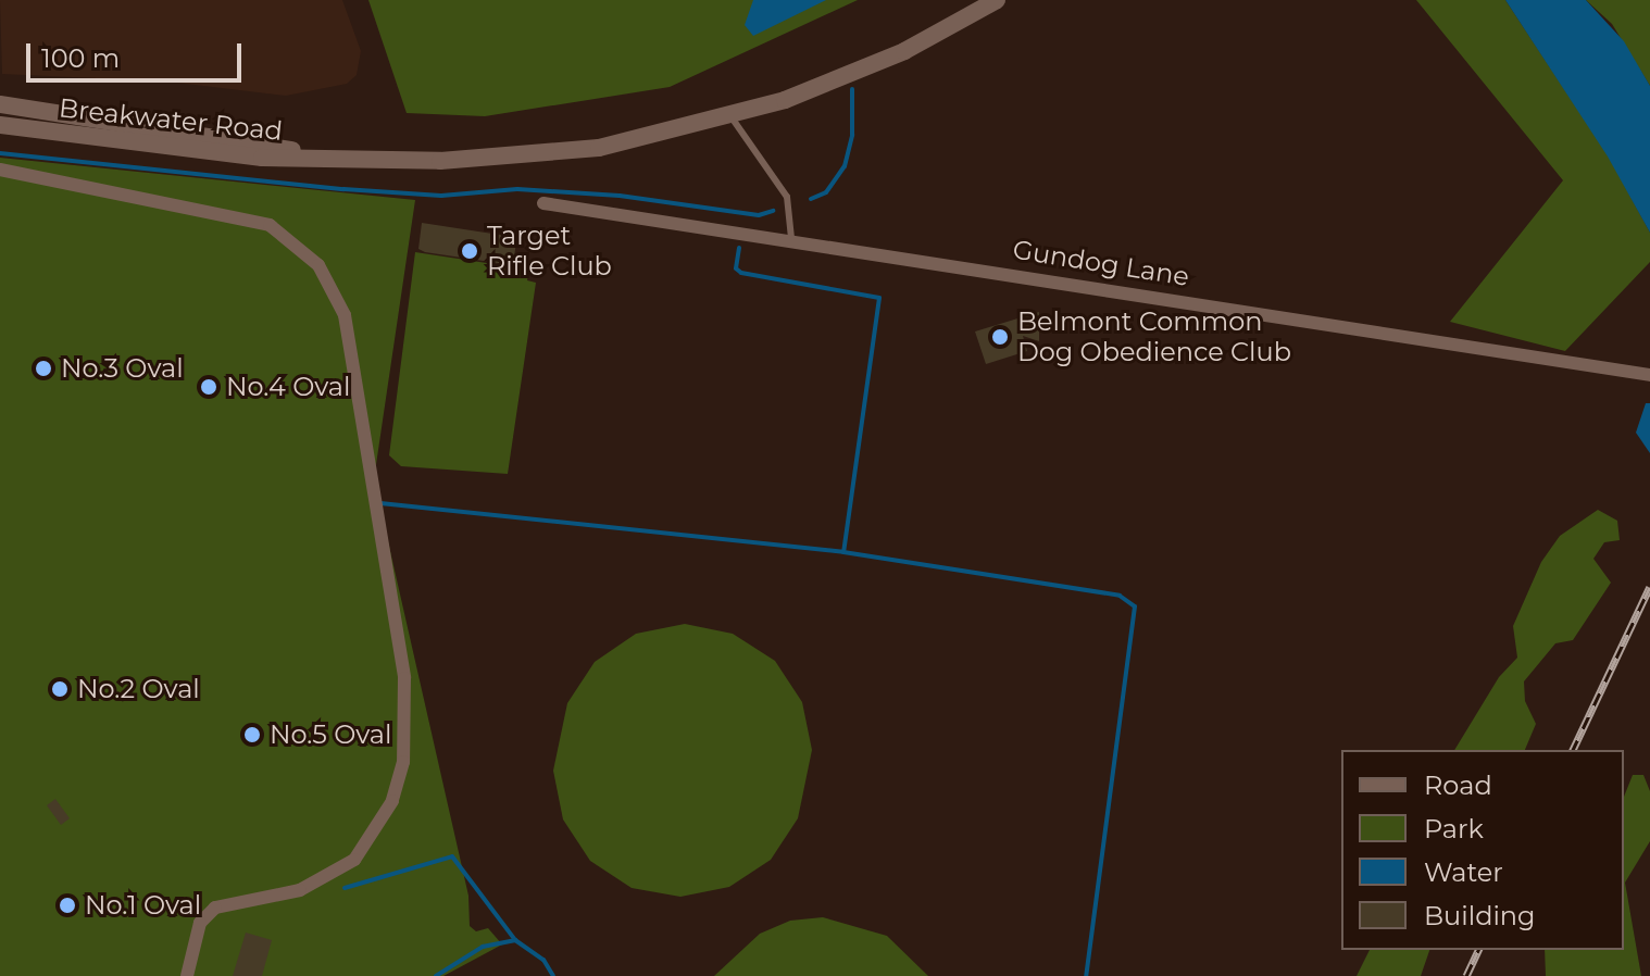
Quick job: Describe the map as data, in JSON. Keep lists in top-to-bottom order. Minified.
{"streets":{"main road":["Breakwater Road"],"street":["Gundog Lane"]},"places":["Target Rifle Club","Belmont Common Dog Obedience Club","No.3 Oval","No.4 Oval","No.2 Oval","No.5 Oval","No.1 Oval"],"legend":["Road","Park","Water","Building"],"scale_bar":"100 m"}
